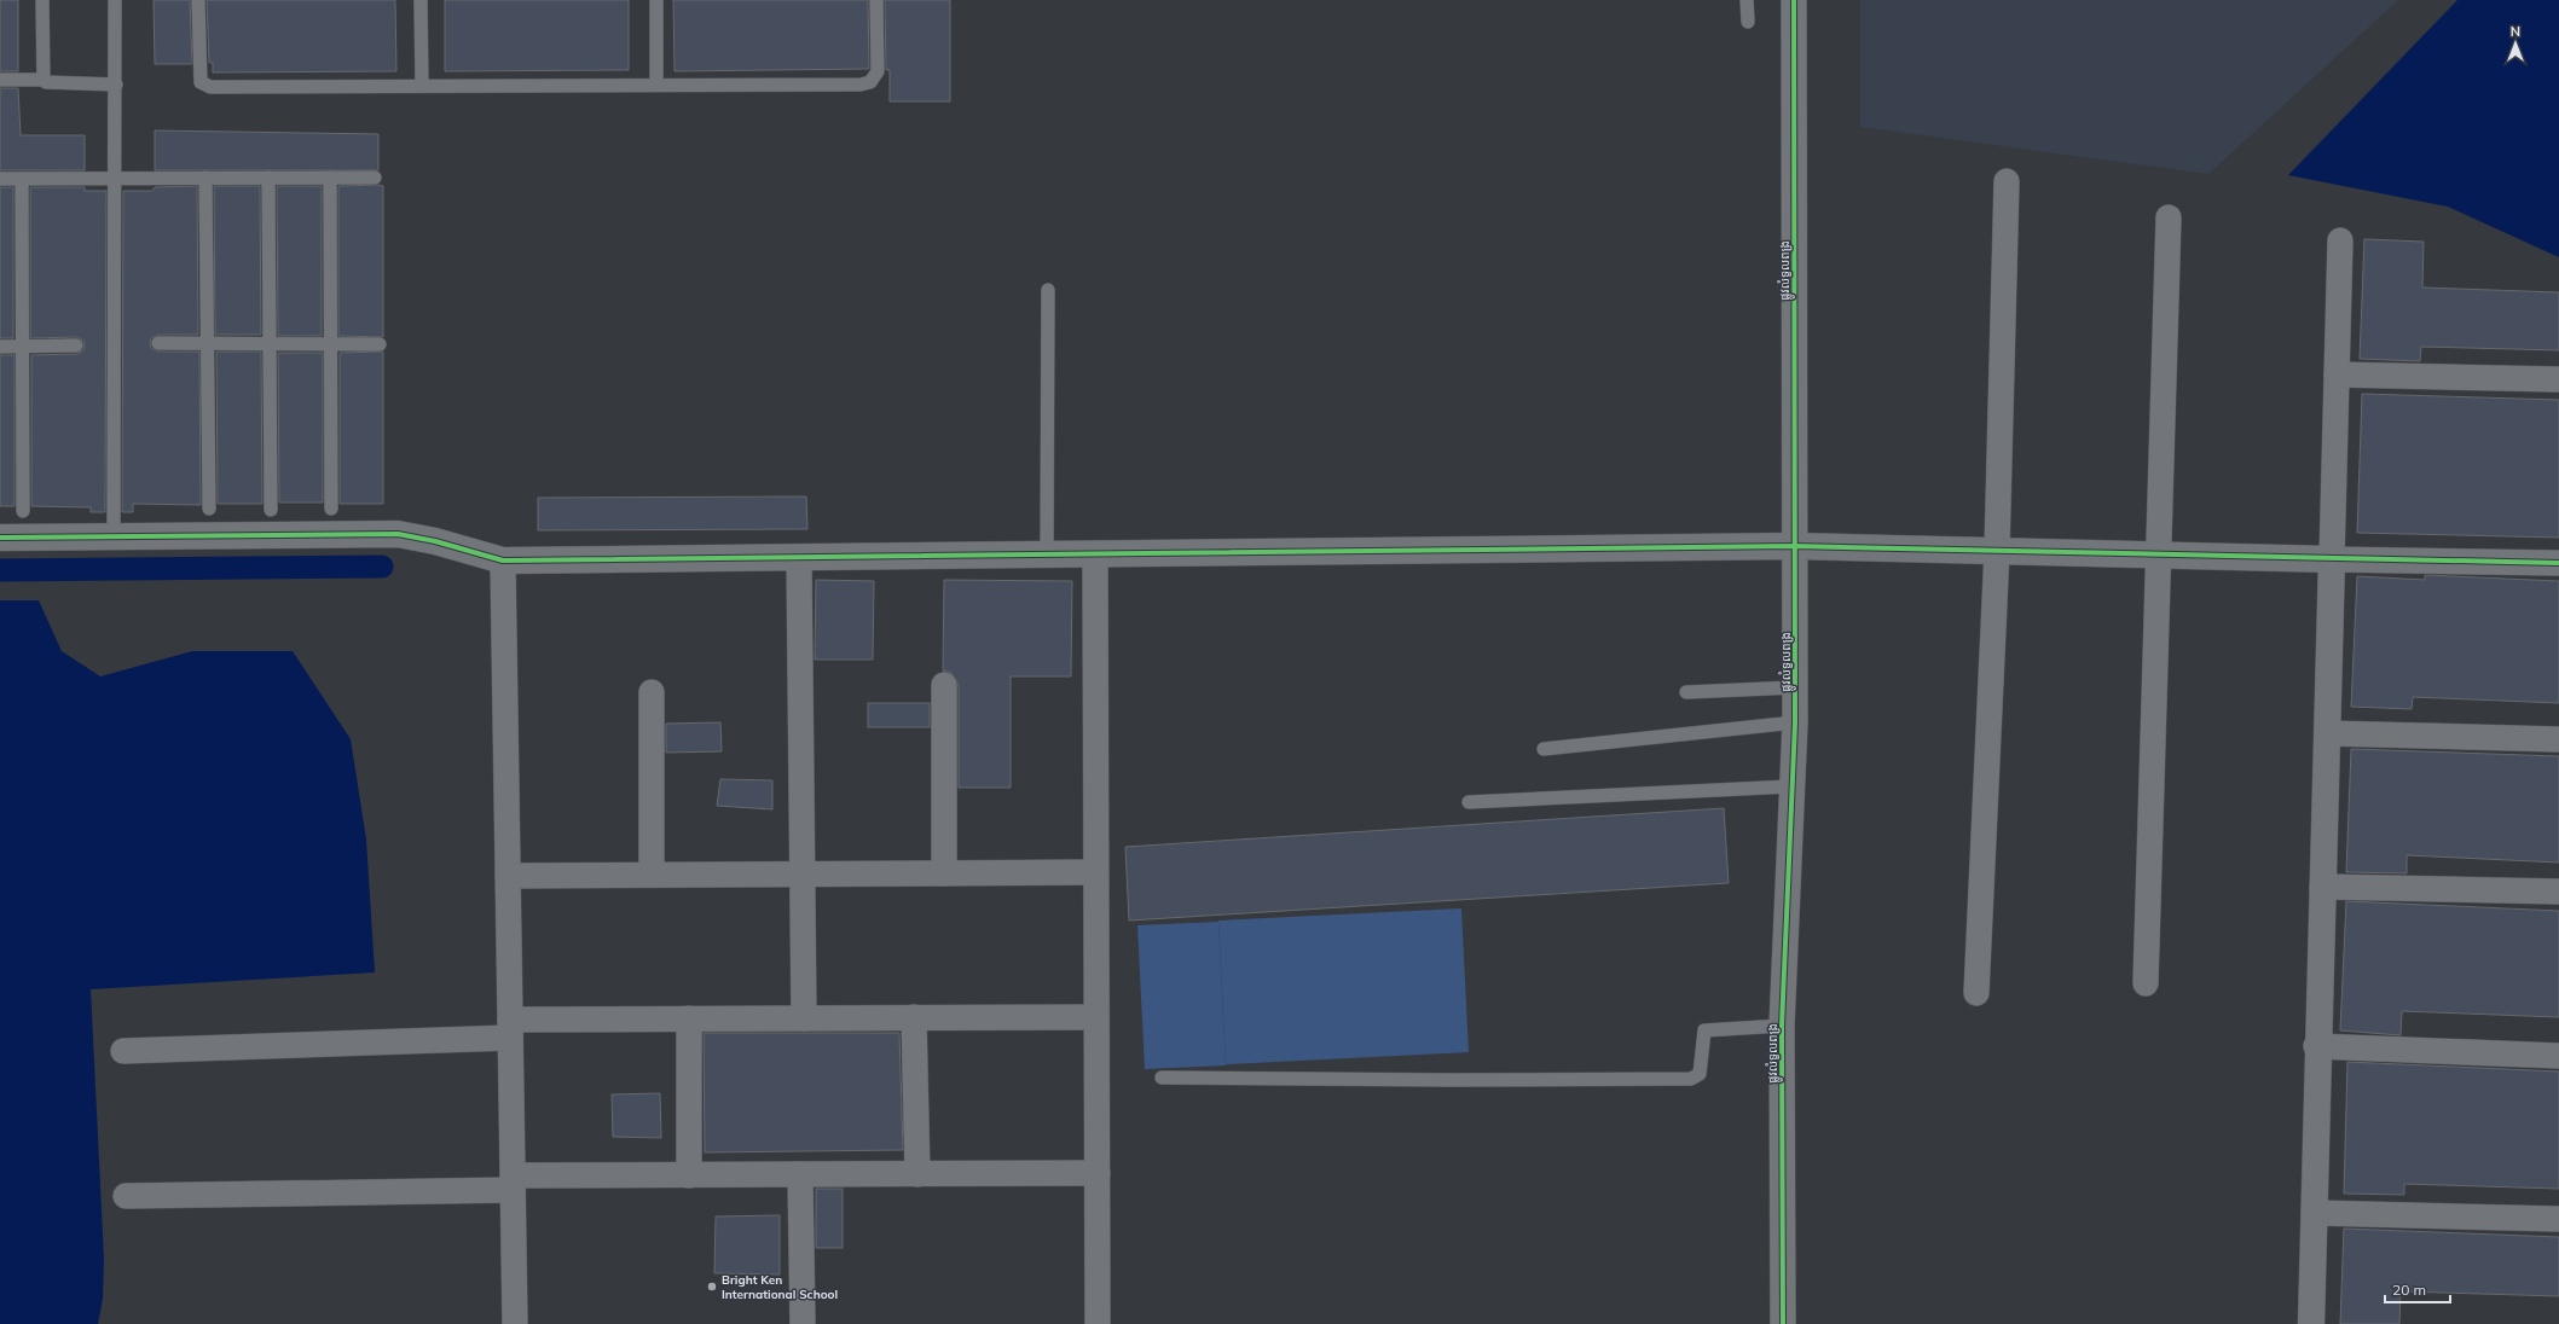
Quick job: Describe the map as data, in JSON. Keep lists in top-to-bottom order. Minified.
{"streets":{"street":["ផ្លូវលំទួលពង្រ"]},"places":["Bright Ken International School"],"scale_bar":"20 m","north":"top"}
